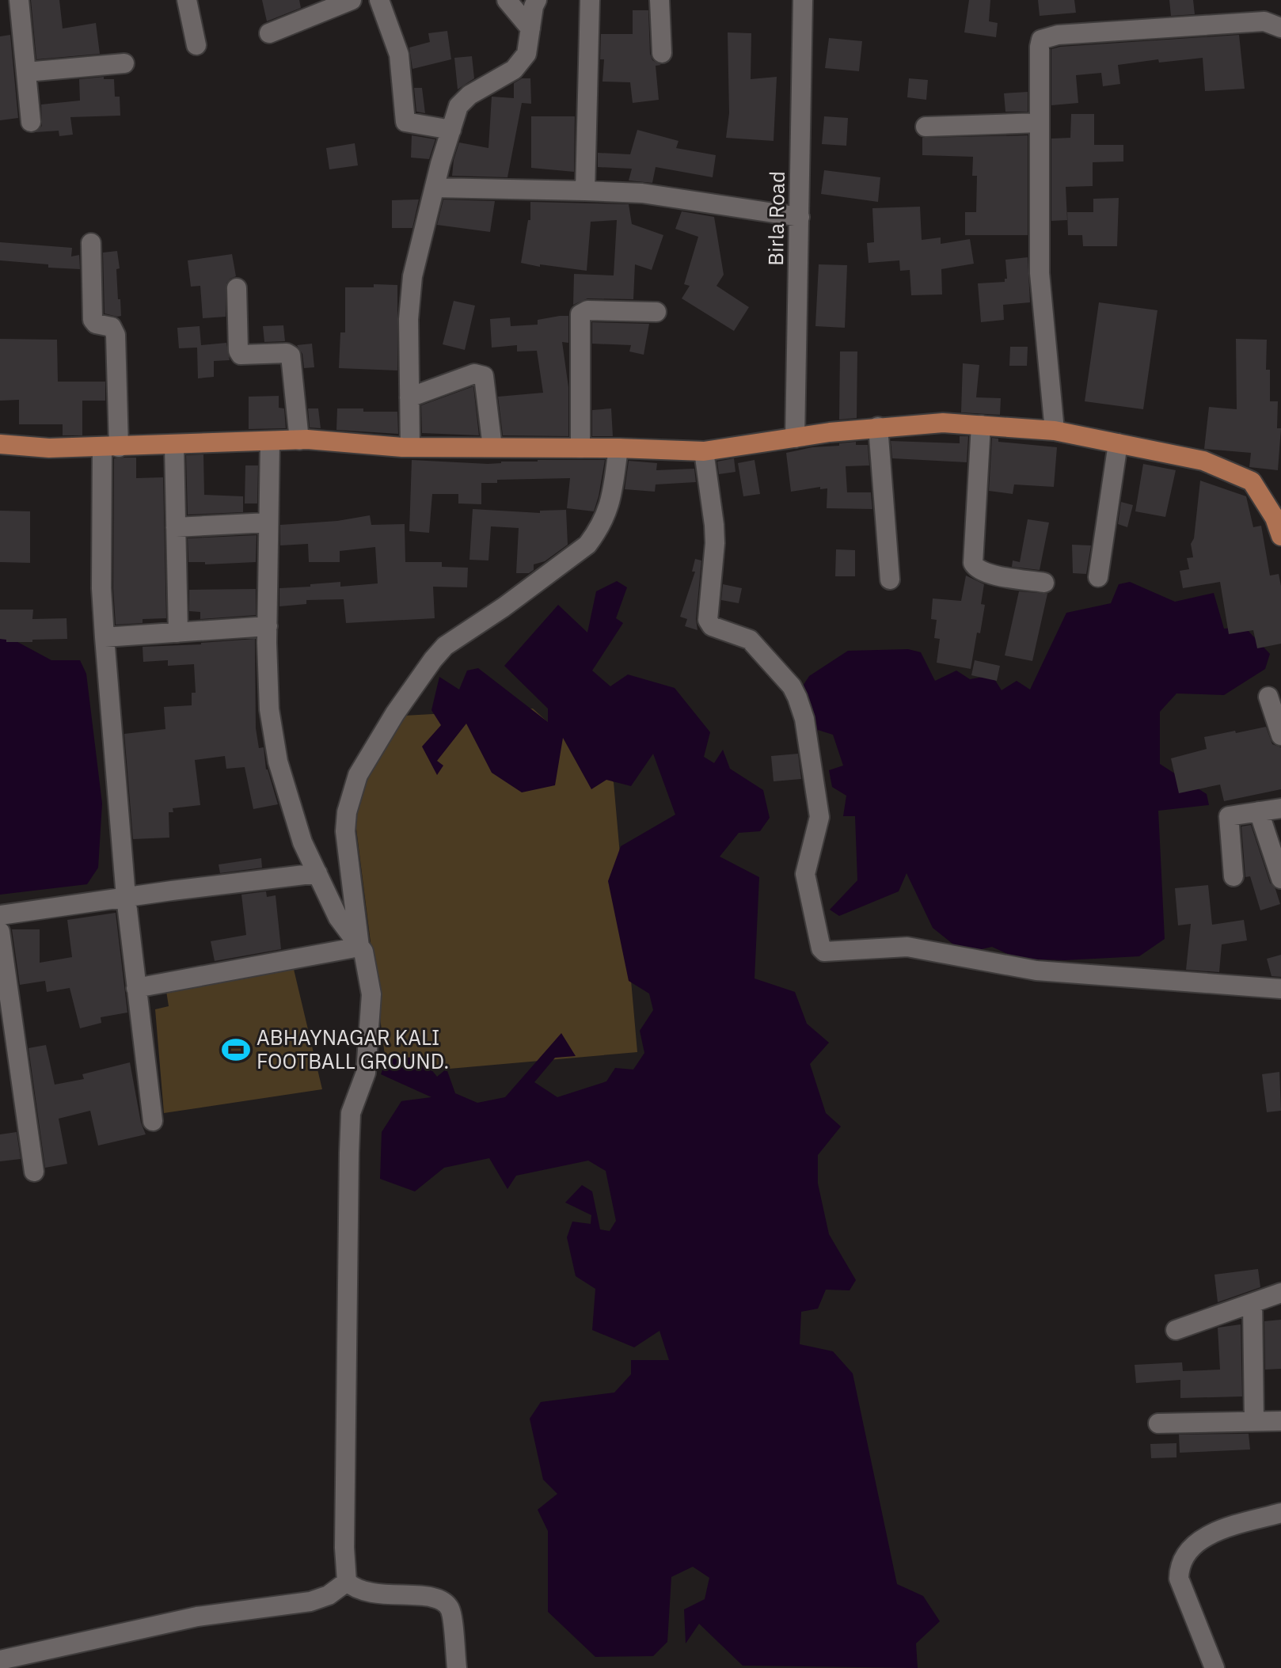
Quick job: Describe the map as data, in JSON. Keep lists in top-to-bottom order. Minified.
{"streets":{"street":["Birla Road"]},"places":{"sports":["ABHAYNAGAR KALI FOOTBALL GROUND."]}}
